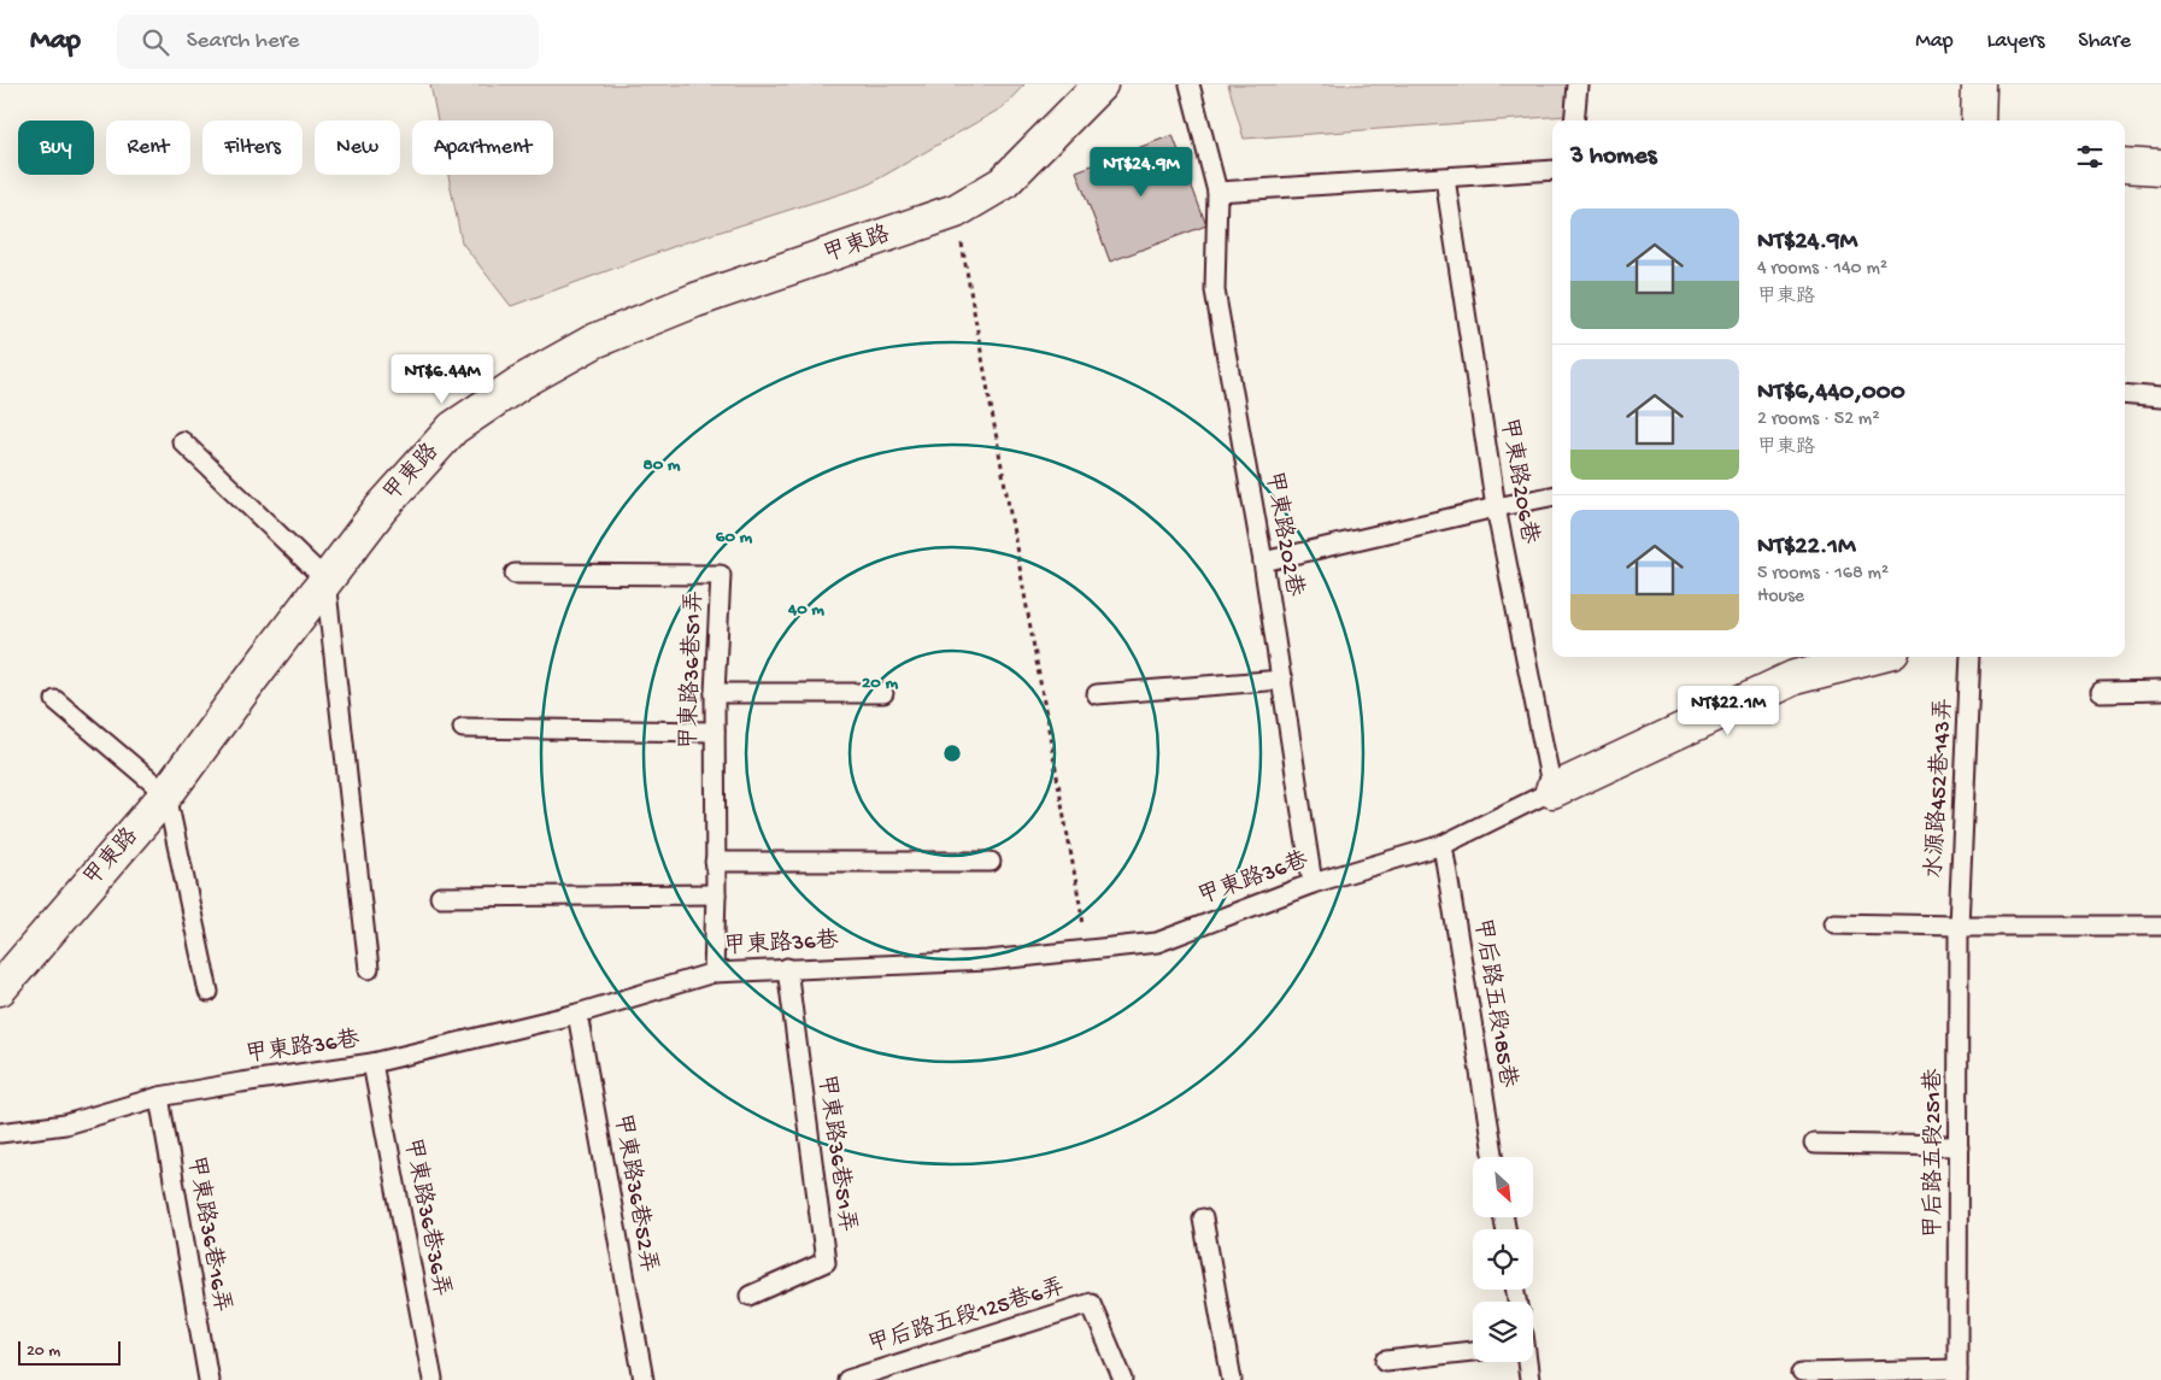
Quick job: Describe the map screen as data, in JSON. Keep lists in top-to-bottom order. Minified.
{"streets":{"street":["甲東路"],"lane":["甲東路206巷","甲東路202巷","甲東路36巷51弄","水源路452巷143弄","甲東路36巷","甲后路五段185巷","甲后路五段251巷","甲東路36巷52弄","甲東路36巷36弄","甲東路36巷16弄","甲后路五段125巷6弄"]},"crossings":[["甲東路206巷","甲東路36巷"],["甲東路202巷","甲東路36巷"],["甲東路36巷51弄","甲東路36巷"],["水源路452巷143弄","甲后路五段251巷"],["甲東路36巷","甲后路五段185巷"],["甲東路36巷","甲東路36巷52弄"],["甲東路36巷","甲東路36巷36弄"],["甲東路36巷","甲東路36巷16弄"]],"scale_bar":"20 m","north":"bottom right","page":{"header":"Map","search":"Search here","nav":["Map","Layers","Share"],"chip":["Buy","Rent","Filters","New","Apartment"],"heading":"3 homes","price":["NT$24.9M","NT$6.44M","NT$22.1M"],"list":[{"name":"NT$24.9M","note":"4 rooms · 140 m² · 甲東路"},{"name":"NT$6,440,000","note":"2 rooms · 52 m² · 甲東路"},{"name":"NT$22.1M","note":"5 rooms · 168 m² · House"}],"scale":"20 m"},"rings":["80 m","60 m","40 m","20 m"]}
